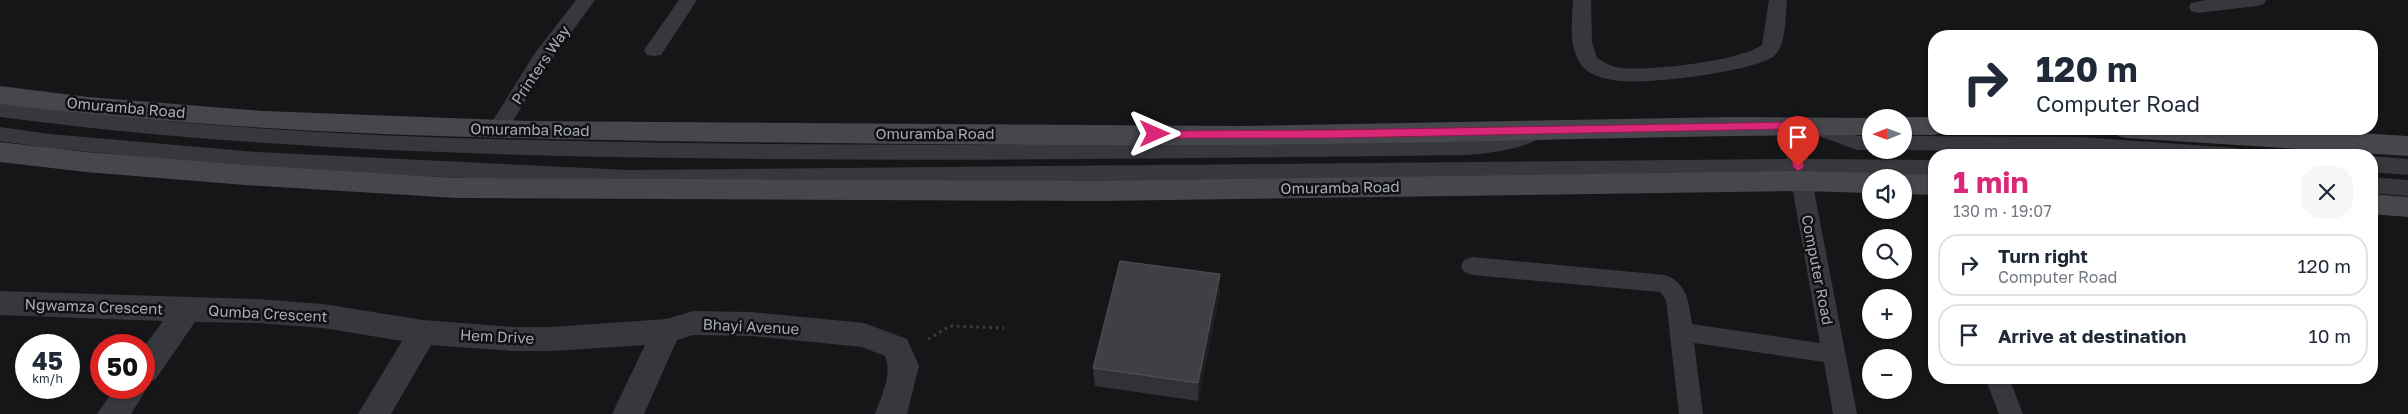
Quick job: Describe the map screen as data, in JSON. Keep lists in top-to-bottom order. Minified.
{"streets":{"main road":["Omuramba Road"],"street":["Ngwamza Crescent","Qumba Crescent","Bhayi Avenue","Hem Drive"],"lane":["Printers Way","Computer Road"]},"crossings":[["Printers Way","Omuramba Road"],["Omuramba Road","Computer Road"],["Ngwamza Crescent","Qumba Crescent"],["Qumba Crescent","Hem Drive"],["Bhayi Avenue","Hem Drive"]],"north":"left","page":{"turn":["120 m","Computer Road"],"map_buttons":["+","−"],"heading":["1 min","130 m · 19:07"],"list":[{"name":"Turn right","note":"Computer Road","value":"120 m"},{"name":"Arrive at destination","value":"10 m"}],"speed":"45 km/h","limit":"50"}}
